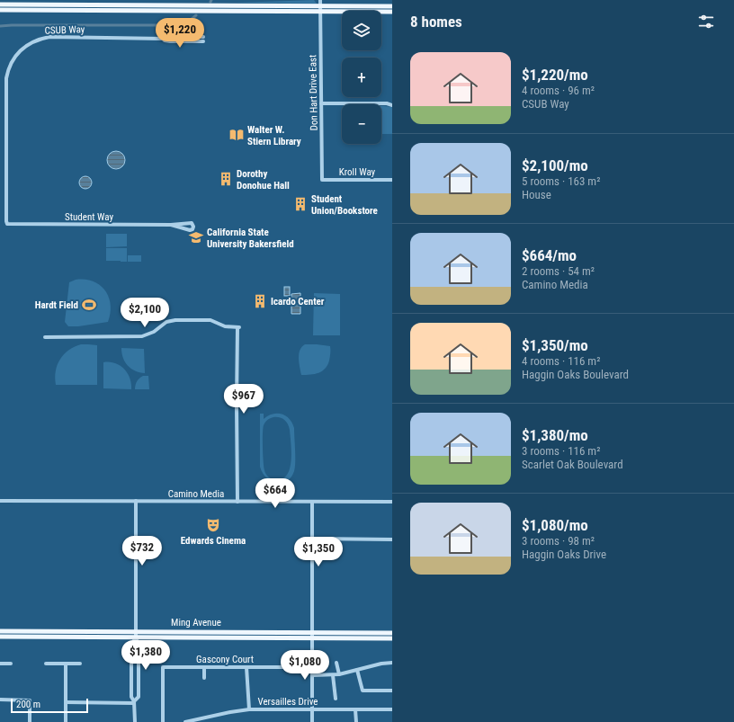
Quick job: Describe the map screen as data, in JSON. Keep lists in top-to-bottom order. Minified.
{"streets":{"main road":["Ming Avenue"],"street":["CSUB Way","Don Hart Drive East","Kroll Way","Student Way","Camino Media","Gascony Court","Versailles Drive"]},"crossings":[["CSUB Way","Student Way"],["Don Hart Drive East","Kroll Way"]],"places":{"library":["Walter W. Stiern Library"],"building":["Dorothy Donohue Hall","Student Union/Bookstore","Icardo Center"],"school or university":["California State University Bakersfield"],"sports":["Hardt Field"],"theatre":["Edwards Cinema"]},"scale_bar":"200 m","page":{"heading":"8 homes","map_buttons":["+","−"],"price":["$1,220","$2,100","$967","$664","$732","$1,350","$1,380","$1,080"],"list":[{"name":"$1,220/mo","note":"4 rooms · 96 m² · CSUB Way"},{"name":"$2,100/mo","note":"5 rooms · 163 m² · House"},{"name":"$664/mo","note":"2 rooms · 54 m² · Camino Media"},{"name":"$1,350/mo","note":"4 rooms · 116 m² · Haggin Oaks Boulevard"},{"name":"$1,380/mo","note":"3 rooms · 116 m² · Scarlet Oak Boulevard"},{"name":"$1,080/mo","note":"3 rooms · 98 m² · Haggin Oaks Drive"}],"scale":"200 m"}}
